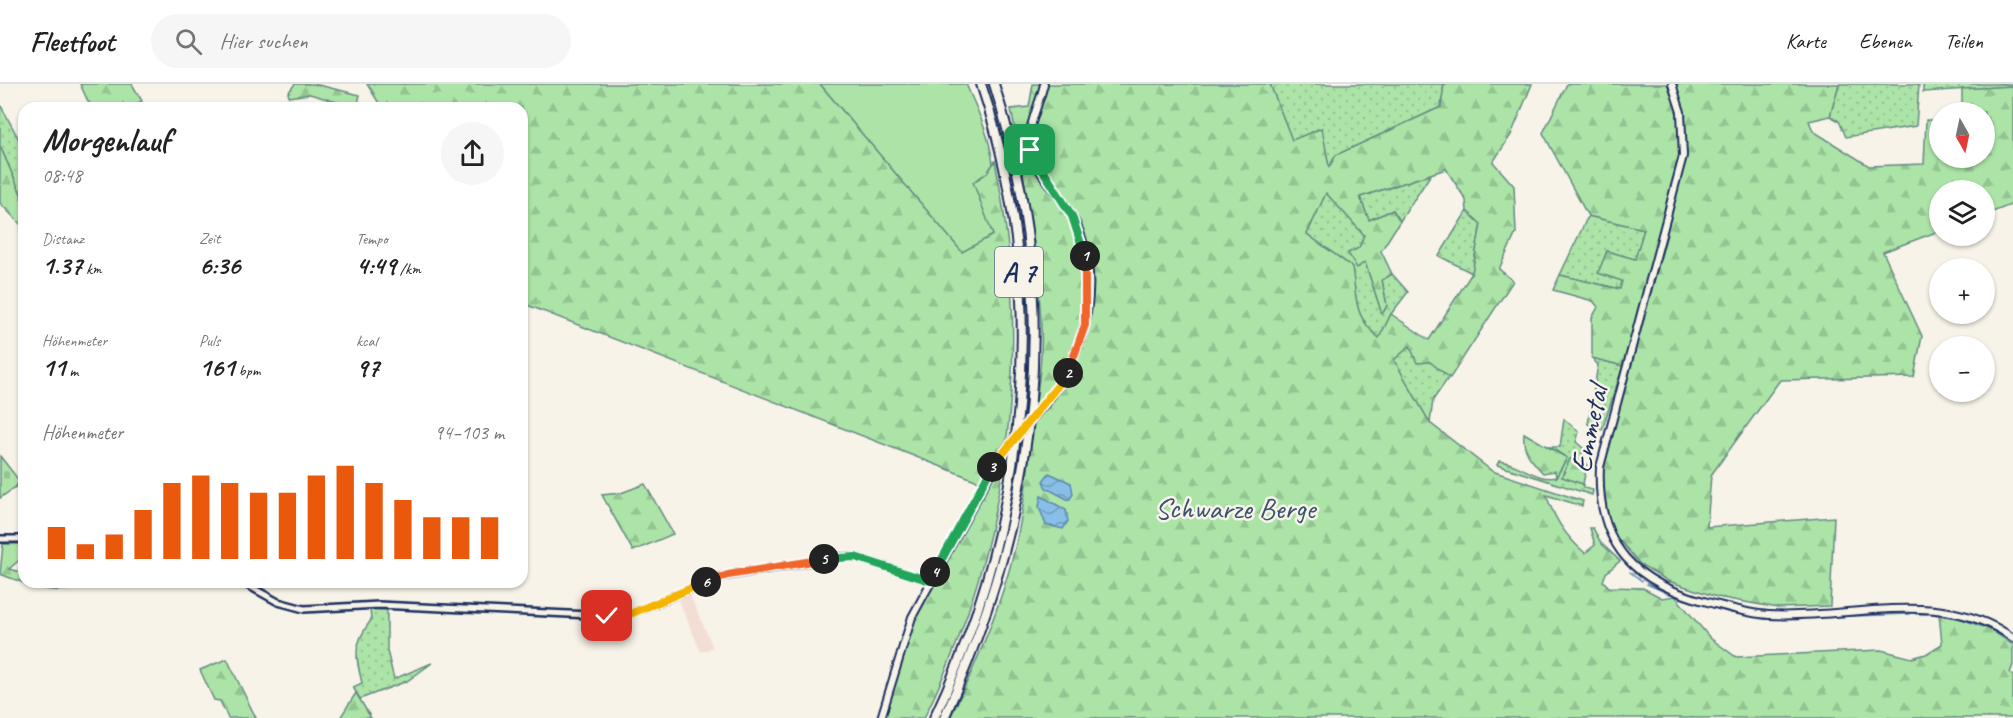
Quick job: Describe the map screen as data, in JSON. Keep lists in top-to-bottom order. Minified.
{"streets":{"highway":["A 7"],"main road":["Emmetal"]},"parks":["Schwarze Berge"],"north":"bottom","page":{"header":"Fleetfoot","search":"Hier suchen","nav":["Karte","Ebenen","Teilen"],"map_buttons":["+","−"],"heading":["Morgenlauf","08:48"],"stats":[["Distanz","1.37 km"],["Zeit","6:36"],["Tempo","4:49 /km"],["Höhenmeter","11 m"],["Puls","161 bpm"],["kcal","97"]],"pins":["1","2","3","5","4","6"],"chart":["Höhenmeter","94–103 m"]}}
